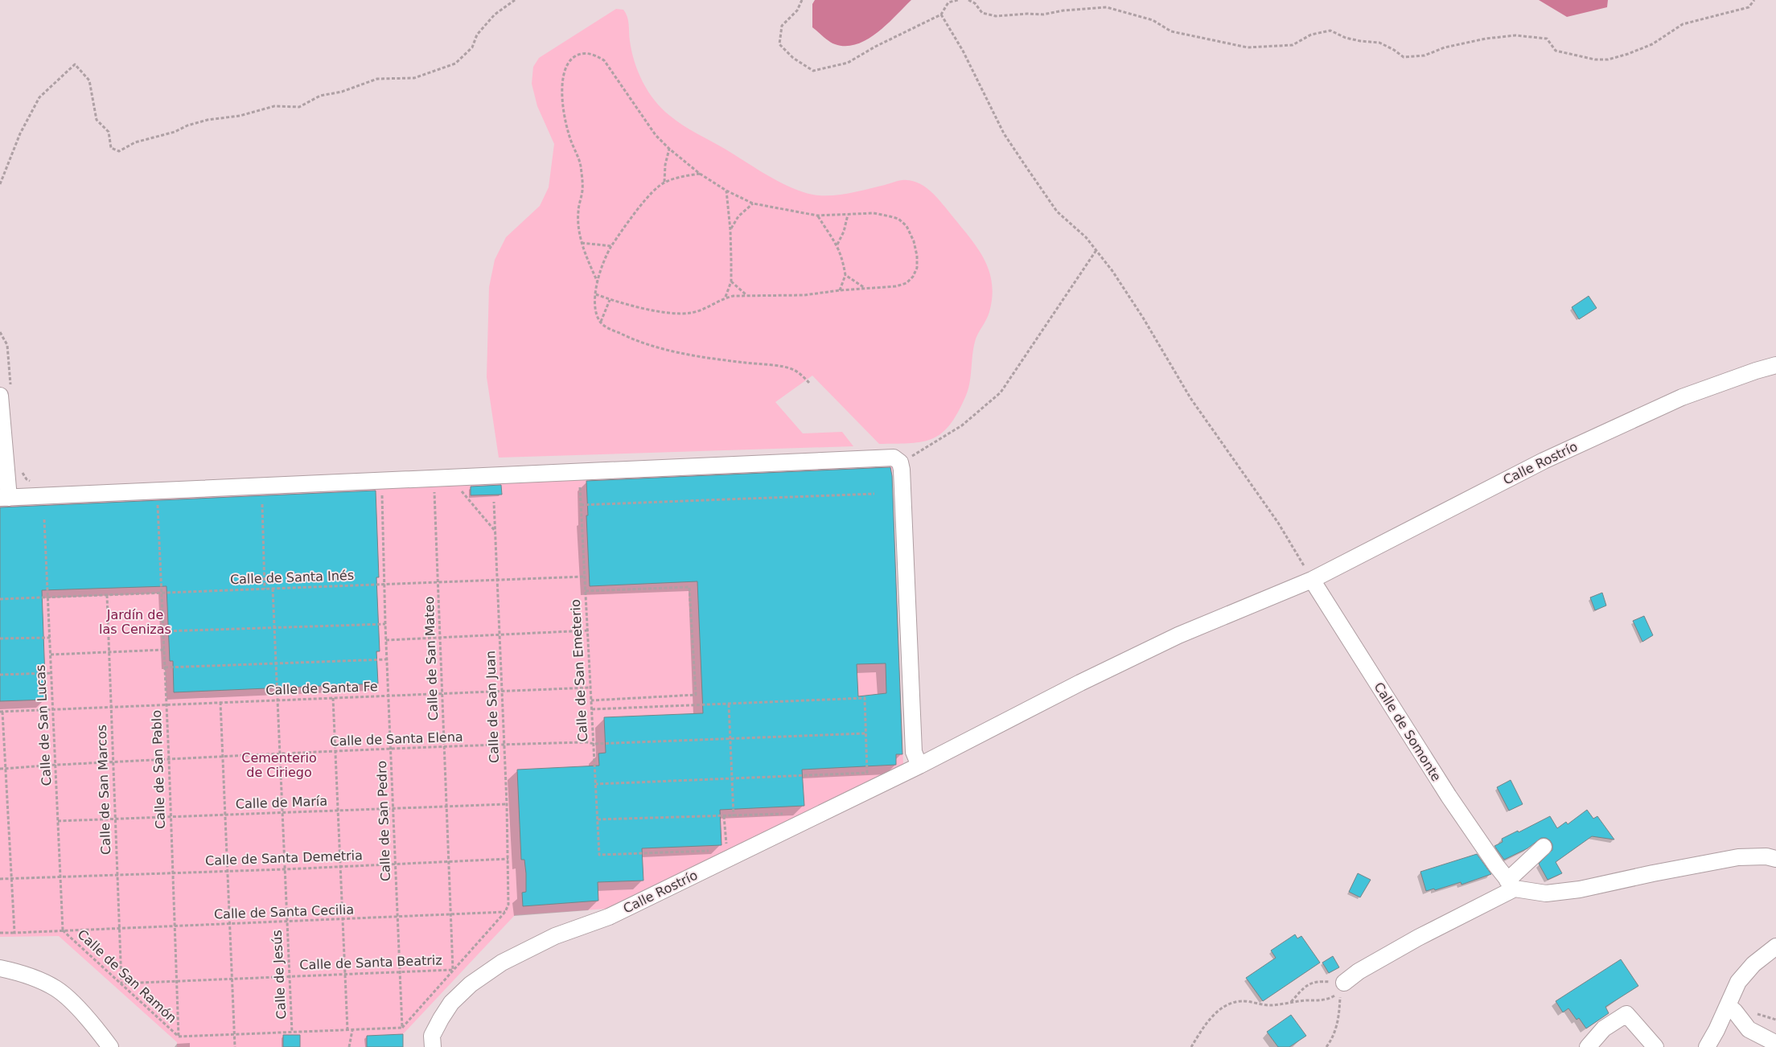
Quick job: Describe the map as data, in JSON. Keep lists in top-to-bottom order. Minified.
{"streets":{"street":["Calle Rostrío","Calle de Somonte"],"path":["Calle de Santa Inés","Calle de San Mateo","Calle de San Emeterio","Calle de Santa Fe","Calle de San Juan","Calle de San Lucas","Calle de Santa Elena","Calle de San Pablo","Calle de San Marcos","Calle de María","Calle de San Pedro","Calle de Santa Demetria","Calle de Santa Cecilia","Calle de Santa Beatriz","Calle de Jesús","Calle de San Ramón"]},"crossings":[["Calle Rostrío","Calle de Somonte"],["Calle de Santa Inés","Calle de San Mateo"],["Calle de Santa Inés","Calle de San Emeterio"],["Calle de Santa Inés","Calle de San Juan"],["Calle de Santa Inés","Calle de San Lucas"],["Calle de Santa Inés","Calle de San Pablo"],["Calle de Santa Inés","Calle de San Marcos"],["Calle de Santa Inés","Calle de San Pedro"],["Calle de Santa Inés","Calle de Jesús"],["Calle de San Mateo","Calle de Santa Fe"],["Calle de San Mateo","Calle de Santa Elena"],["Calle de San Mateo","Calle de María"],["Calle de San Mateo","Calle de Santa Demetria"],["Calle de San Mateo","Calle de Santa Cecilia"],["Calle de San Mateo","Calle de Santa Beatriz"],["Calle de San Emeterio","Calle de Santa Fe"],["Calle de San Emeterio","Calle de Santa Elena"],["Calle de Santa Fe","Calle de San Juan"],["Calle de Santa Fe","Calle de San Lucas"],["Calle de Santa Fe","Calle de San Pablo"],["Calle de Santa Fe","Calle de San Marcos"],["Calle de Santa Fe","Calle de San Pedro"],["Calle de Santa Fe","Calle de Jesús"],["Calle de San Juan","Calle de Santa Elena"],["Calle de San Juan","Calle de María"],["Calle de San Juan","Calle de Santa Demetria"],["Calle de San Juan","Calle de Santa Cecilia"],["Calle de San Lucas","Calle de Santa Elena"],["Calle de San Lucas","Calle de María"],["Calle de San Lucas","Calle de Santa Demetria"],["Calle de San Lucas","Calle de Santa Cecilia"],["Calle de San Lucas","Calle de San Ramón"],["Calle de Santa Elena","Calle de San Pablo"],["Calle de Santa Elena","Calle de San Marcos"],["Calle de Santa Elena","Calle de San Pedro"],["Calle de Santa Elena","Calle de Jesús"],["Calle de San Pablo","Calle de María"],["Calle de San Pablo","Calle de Santa Demetria"],["Calle de San Pablo","Calle de Santa Cecilia"],["Calle de San Pablo","Calle de Santa Beatriz"],["Calle de San Pablo","Calle de San Ramón"],["Calle de San Marcos","Calle de María"],["Calle de San Marcos","Calle de Santa Demetria"],["Calle de San Marcos","Calle de Santa Cecilia"],["Calle de San Marcos","Calle de Santa Beatriz"],["Calle de San Marcos","Calle de San Ramón"],["Calle de María","Calle de San Pedro"],["Calle de María","Calle de Jesús"],["Calle de San Pedro","Calle de Santa Demetria"],["Calle de San Pedro","Calle de Santa Cecilia"],["Calle de San Pedro","Calle de Santa Beatriz"],["Calle de Santa Demetria","Calle de Jesús"],["Calle de Santa Cecilia","Calle de Jesús"],["Calle de Santa Cecilia","Calle de San Ramón"],["Calle de Santa Beatriz","Calle de Jesús"],["Calle de Santa Beatriz","Calle de San Ramón"]],"parks":["Jardín de las Cenizas","Cementerio de Ciriego"]}
